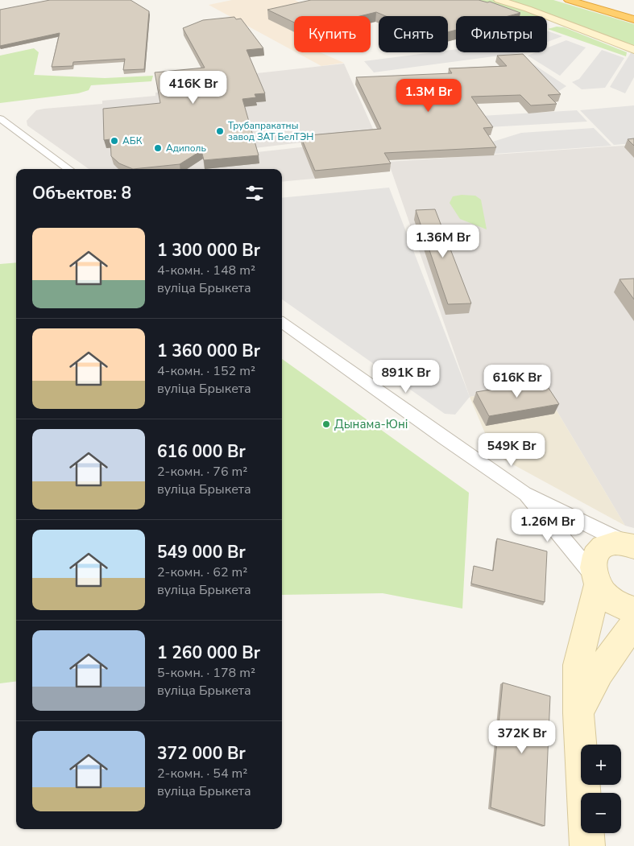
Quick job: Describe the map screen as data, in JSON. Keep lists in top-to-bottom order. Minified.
{"places":["Трубапракатны завод ЗАТ БелТЭН","АБК","Адиполь","Дынама-Юні"],"page":{"chip":["Купить","Снять","Фильтры"],"price":["416K Br","1.3M Br","1.36M Br","891K Br","616K Br","549K Br","1.26M Br","372K Br"],"heading":"Объектов: 8","list":[{"name":"1 300 000 Br","note":"4-комн. · 148 m² · вуліца Брыкета"},{"name":"1 360 000 Br","note":"4-комн. · 152 m² · вуліца Брыкета"},{"name":"616 000 Br","note":"2-комн. · 76 m² · вуліца Брыкета"},{"name":"549 000 Br","note":"2-комн. · 62 m² · вуліца Брыкета"},{"name":"1 260 000 Br","note":"5-комн. · 178 m² · вуліца Брыкета"},{"name":"372 000 Br","note":"2-комн. · 54 m² · вуліца Брыкета"}],"map_buttons":["+","−"]}}
